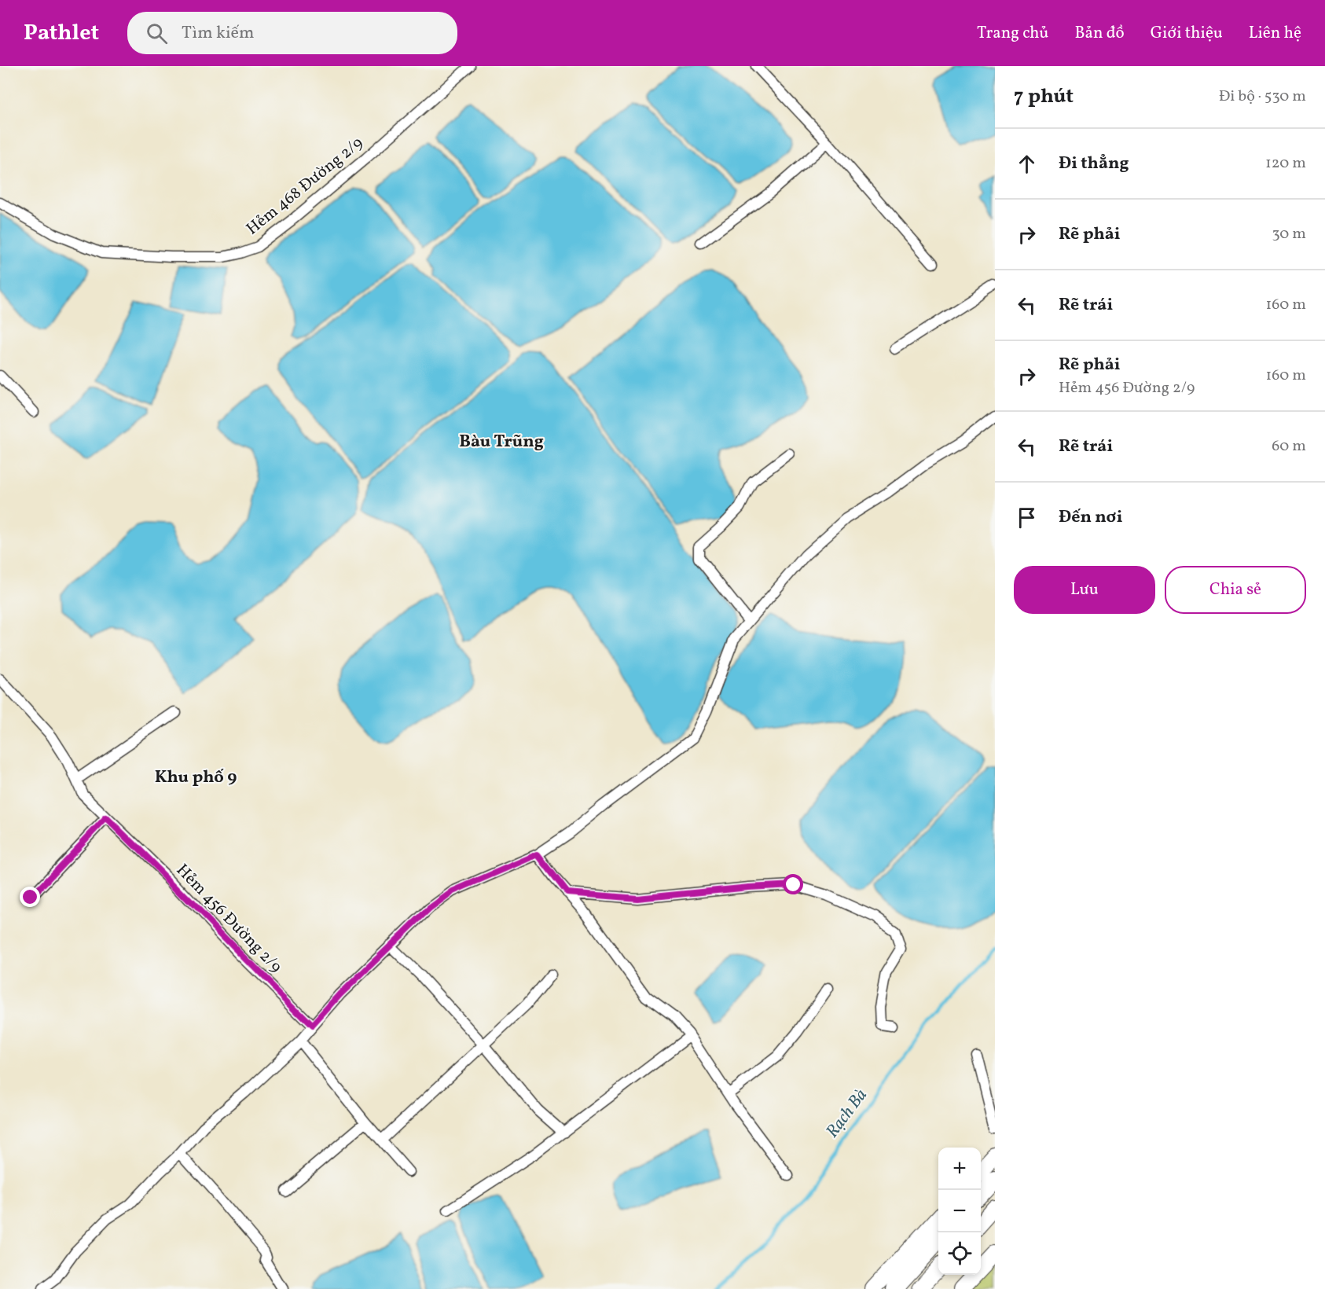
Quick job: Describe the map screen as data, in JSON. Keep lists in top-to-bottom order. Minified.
{"streets":{"street":["Hẻm 468 Đường 2/9","Hẻm 456 Đường 2/9"]},"districts":["Bàu Trũng","Khu phố 9"],"water":["Rạch Bà"],"page":{"header":"Pathlet","search":"Tìm kiếm","nav":["Trang chủ","Bản đồ","Giới thiệu","Liên hệ"],"heading":["7 phút","Đi bộ · 530 m"],"list":[["Đi thẳng","120 m"],["Rẽ phải","30 m"],["Rẽ trái","160 m"],["Rẽ phải","Hẻm 456 Đường 2/9","160 m"],["Rẽ trái","60 m"],"Đến nơi"],"buttons":["Lưu","Chia sẻ"],"map_buttons":["+","−"]}}
